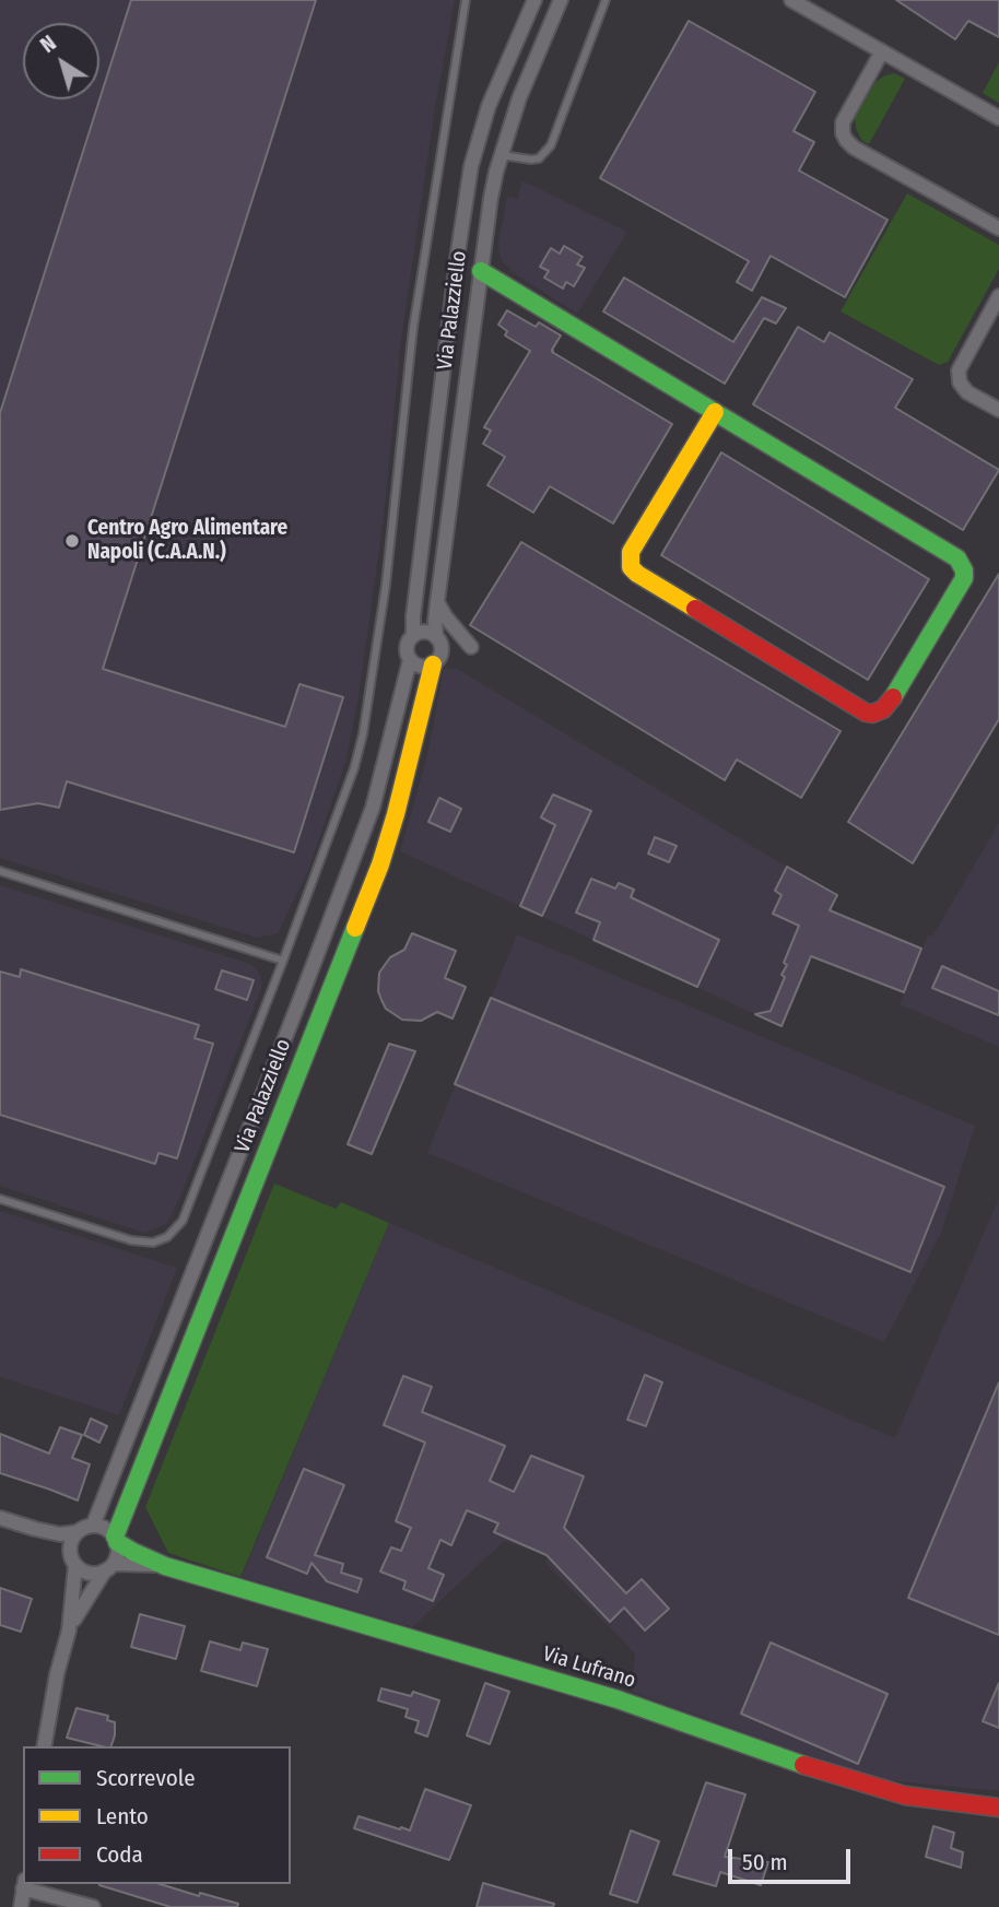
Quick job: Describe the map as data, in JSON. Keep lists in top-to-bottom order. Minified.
{"streets":{"street":["Via Palazziello","Via Lufrano"]},"crossings":[["Via Palazziello","Via Lufrano"]],"places":["Centro Agro Alimentare Napoli (C.A.A.N.)"],"legend":["Scorrevole","Lento","Coda"],"scale_bar":"50 m","north":"top left"}
